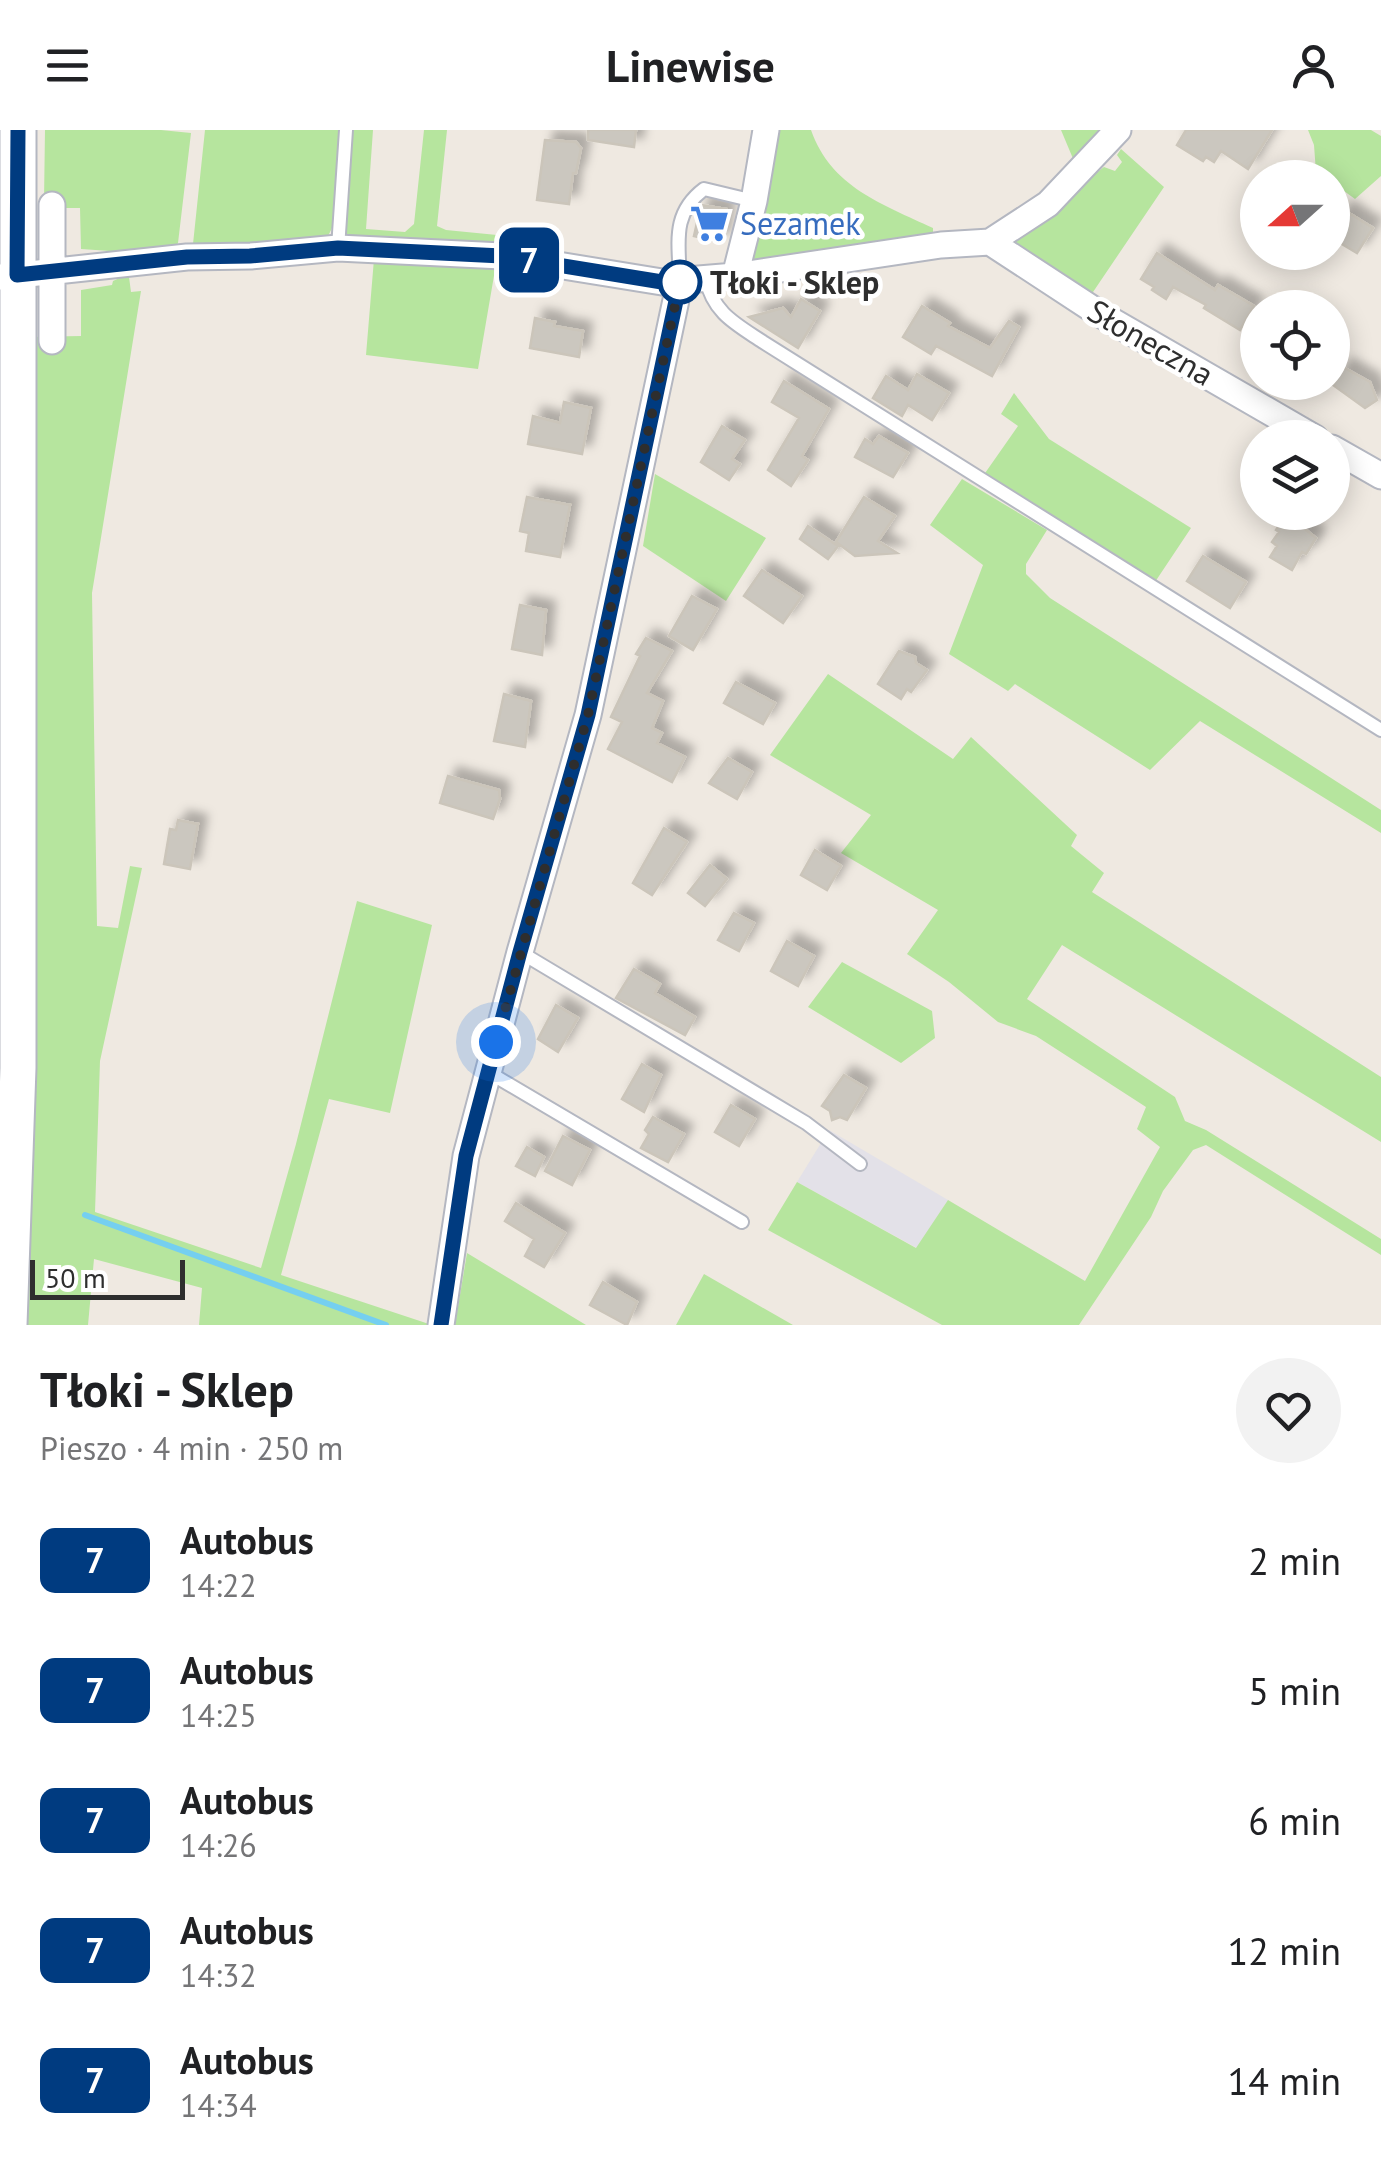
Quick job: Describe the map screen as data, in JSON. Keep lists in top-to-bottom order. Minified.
{"streets":{"street":["Słoneczna"]},"places":{"supermarket":["Sezamek"],"other":["Tłoki - Sklep"]},"lines":["bus line 7"],"scale_bar":"50 m","north":"left","page":{"header":"Linewise","on_map":"7","scale":"50 m","heading":["Tłoki - Sklep","Pieszo · 4 min · 250 m"],"list":[{"mark":"7","name":"Autobus","note":"14:22","value":"2 min"},{"mark":"7","name":"Autobus","note":"14:25","value":"5 min"},{"mark":"7","name":"Autobus","note":"14:26","value":"6 min"},{"mark":"7","name":"Autobus","note":"14:32","value":"12 min"},{"mark":"7","name":"Autobus","note":"14:34","value":"14 min"}]}}
